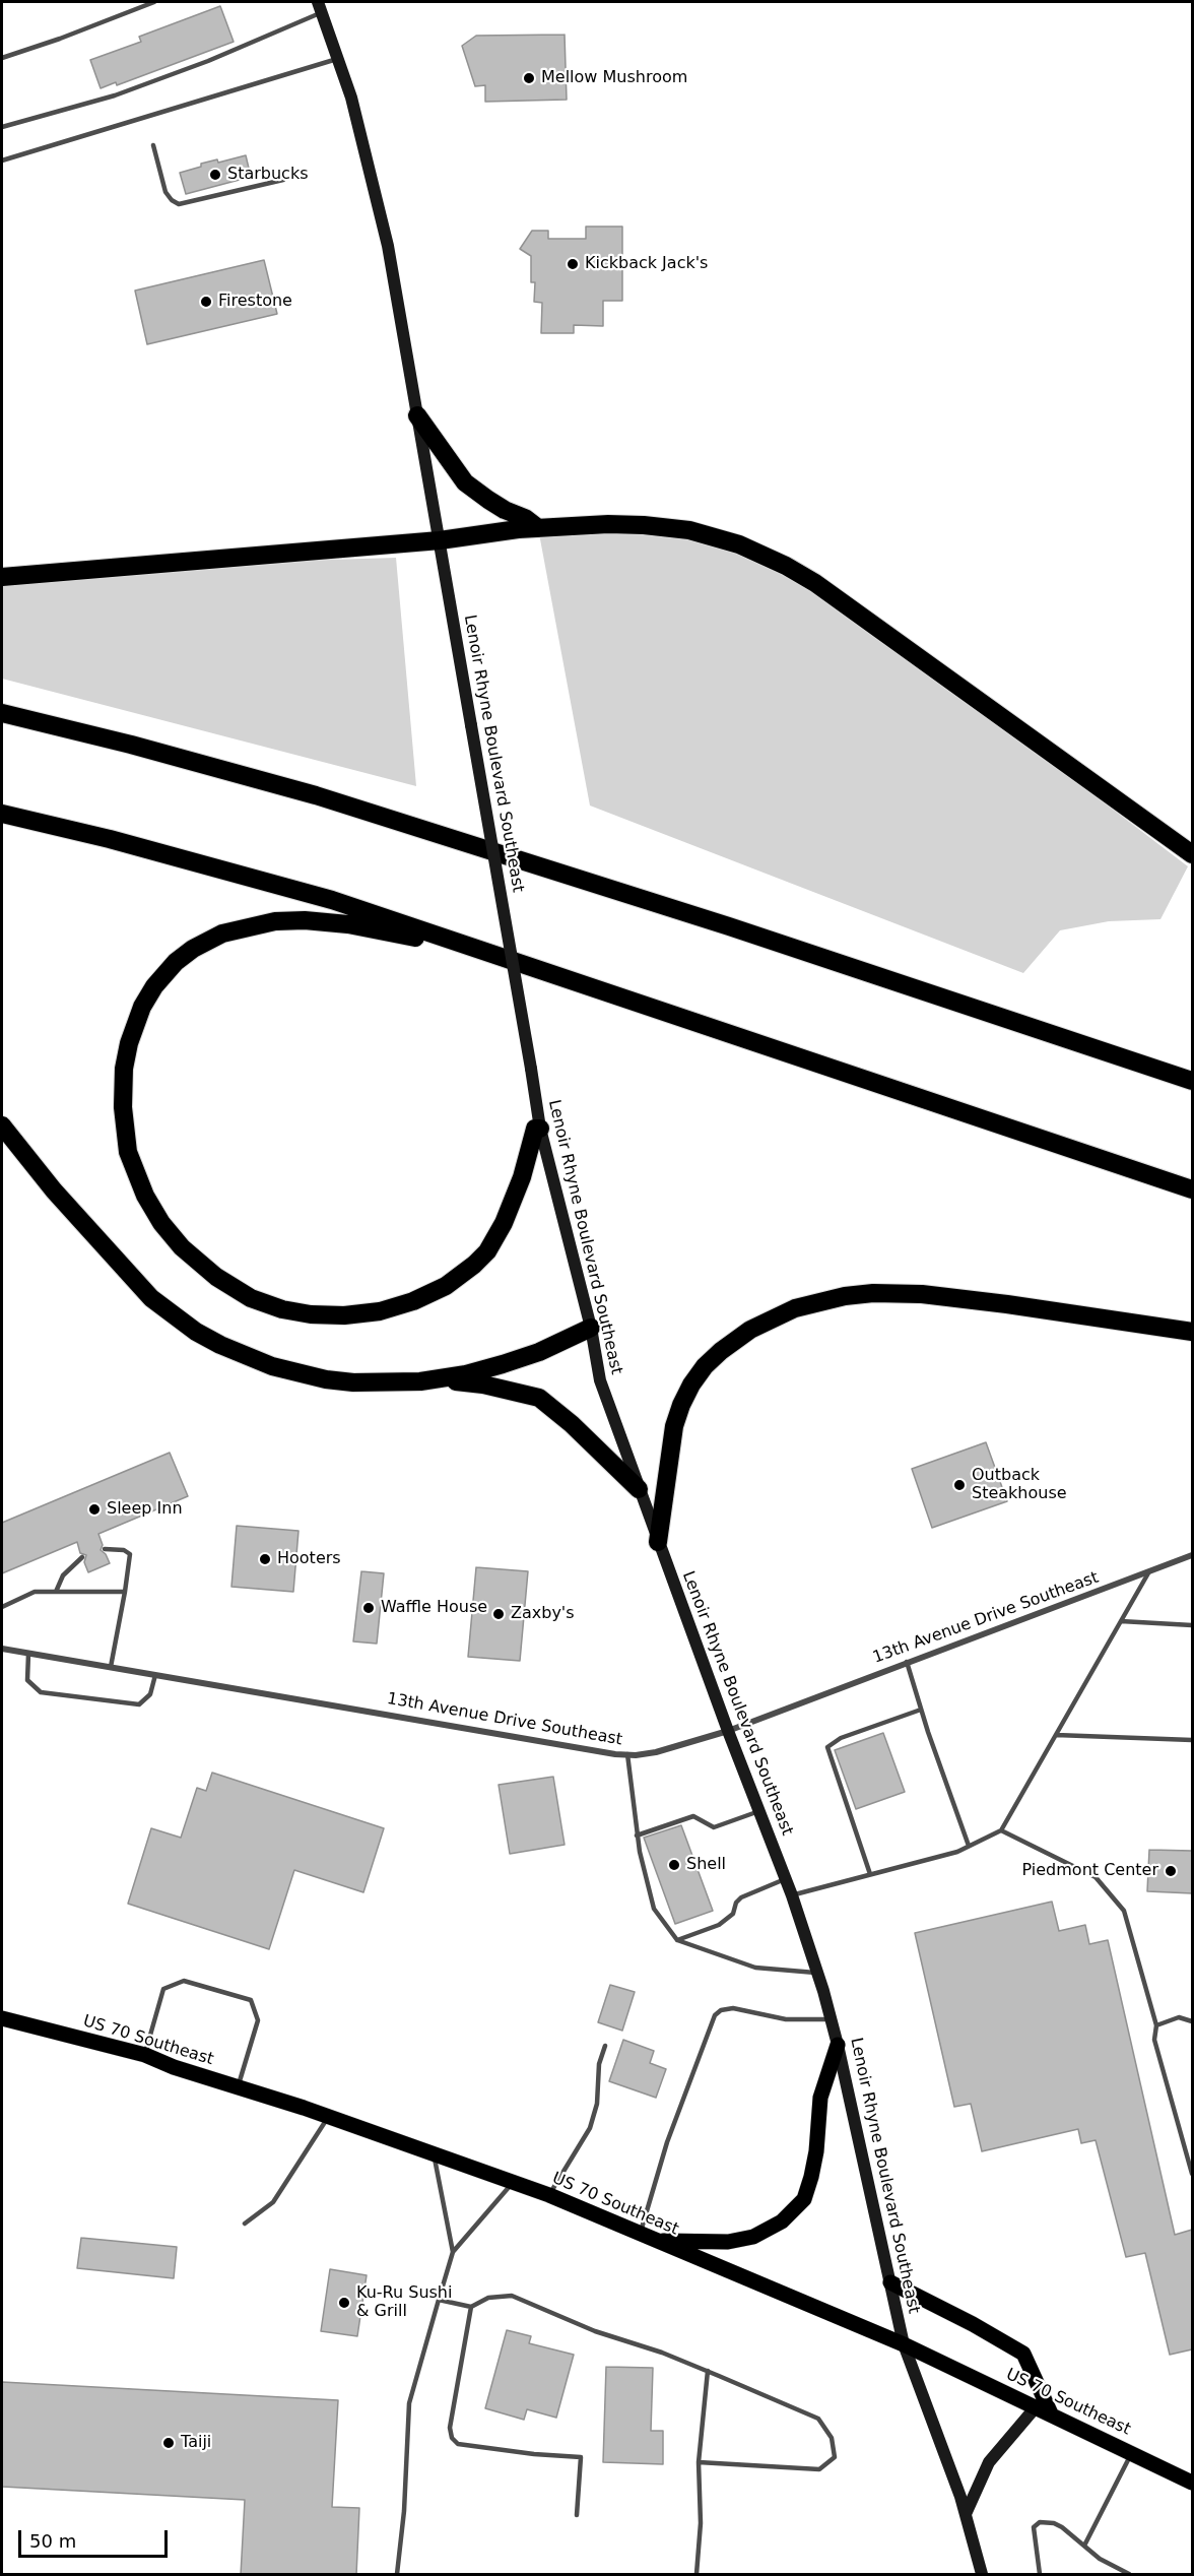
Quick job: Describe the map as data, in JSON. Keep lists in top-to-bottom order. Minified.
{"streets":{"main road":["Lenoir Rhyne Boulevard Southeast","US 70 Southeast"],"street":["13th Avenue Drive Southeast"]},"crossings":[["Lenoir Rhyne Boulevard Southeast","13th Avenue Drive Southeast"],["Lenoir Rhyne Boulevard Southeast","US 70 Southeast"]],"places":["Mellow Mushroom","Starbucks","Kickback Jack's","Firestone","Outback Steakhouse","Sleep Inn","Hooters","Waffle House","Zaxby's","Shell","Piedmont Center","Ku-Ru Sushi & Grill","Taiji"],"scale_bar":"50 m"}
